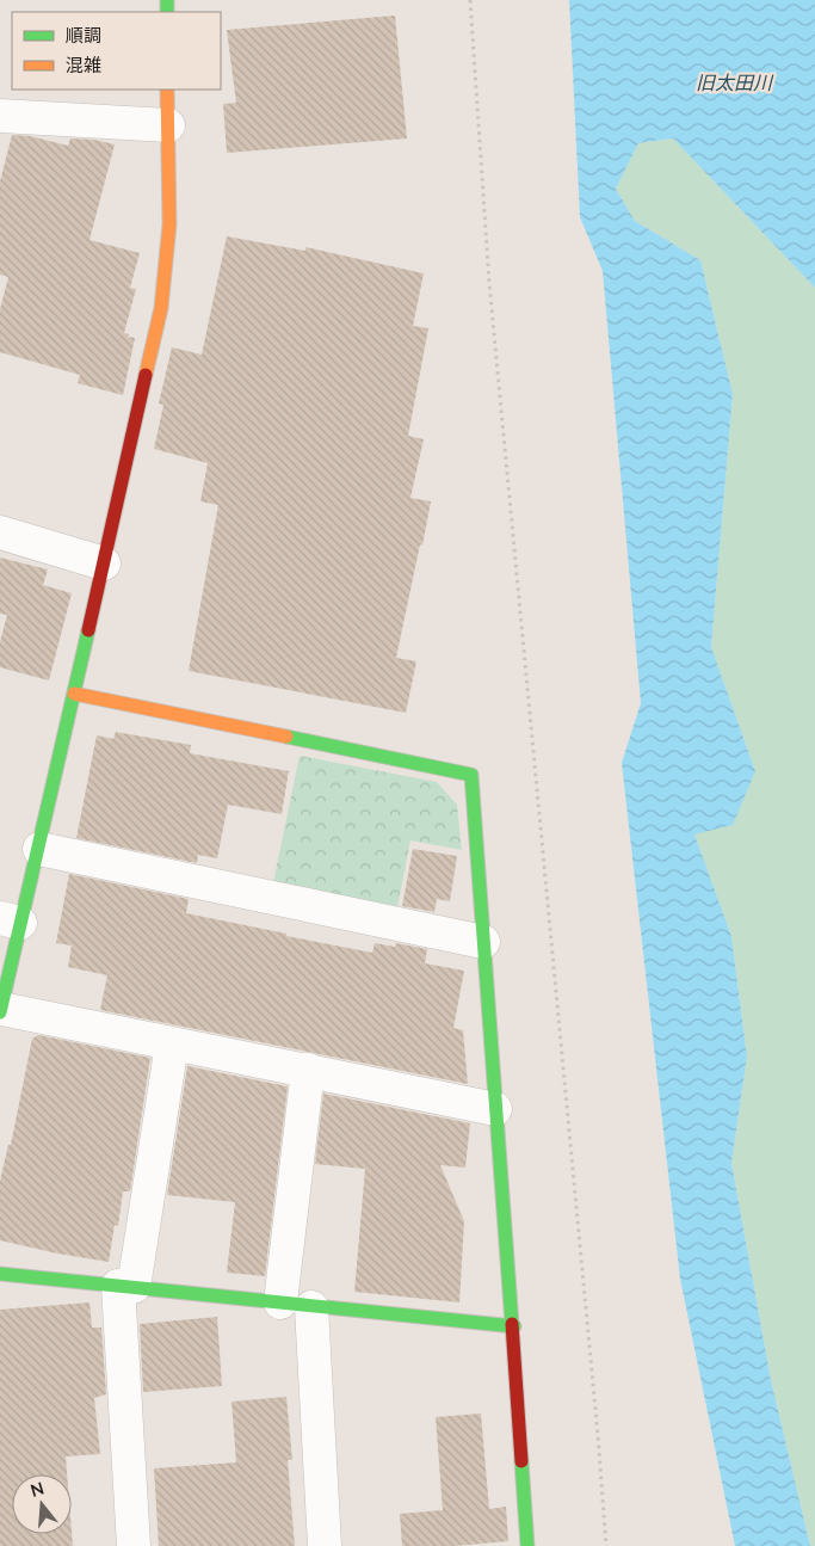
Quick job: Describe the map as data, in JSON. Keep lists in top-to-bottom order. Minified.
{"water":["旧太田川"],"legend":["順調","混雑"],"north":"top"}
